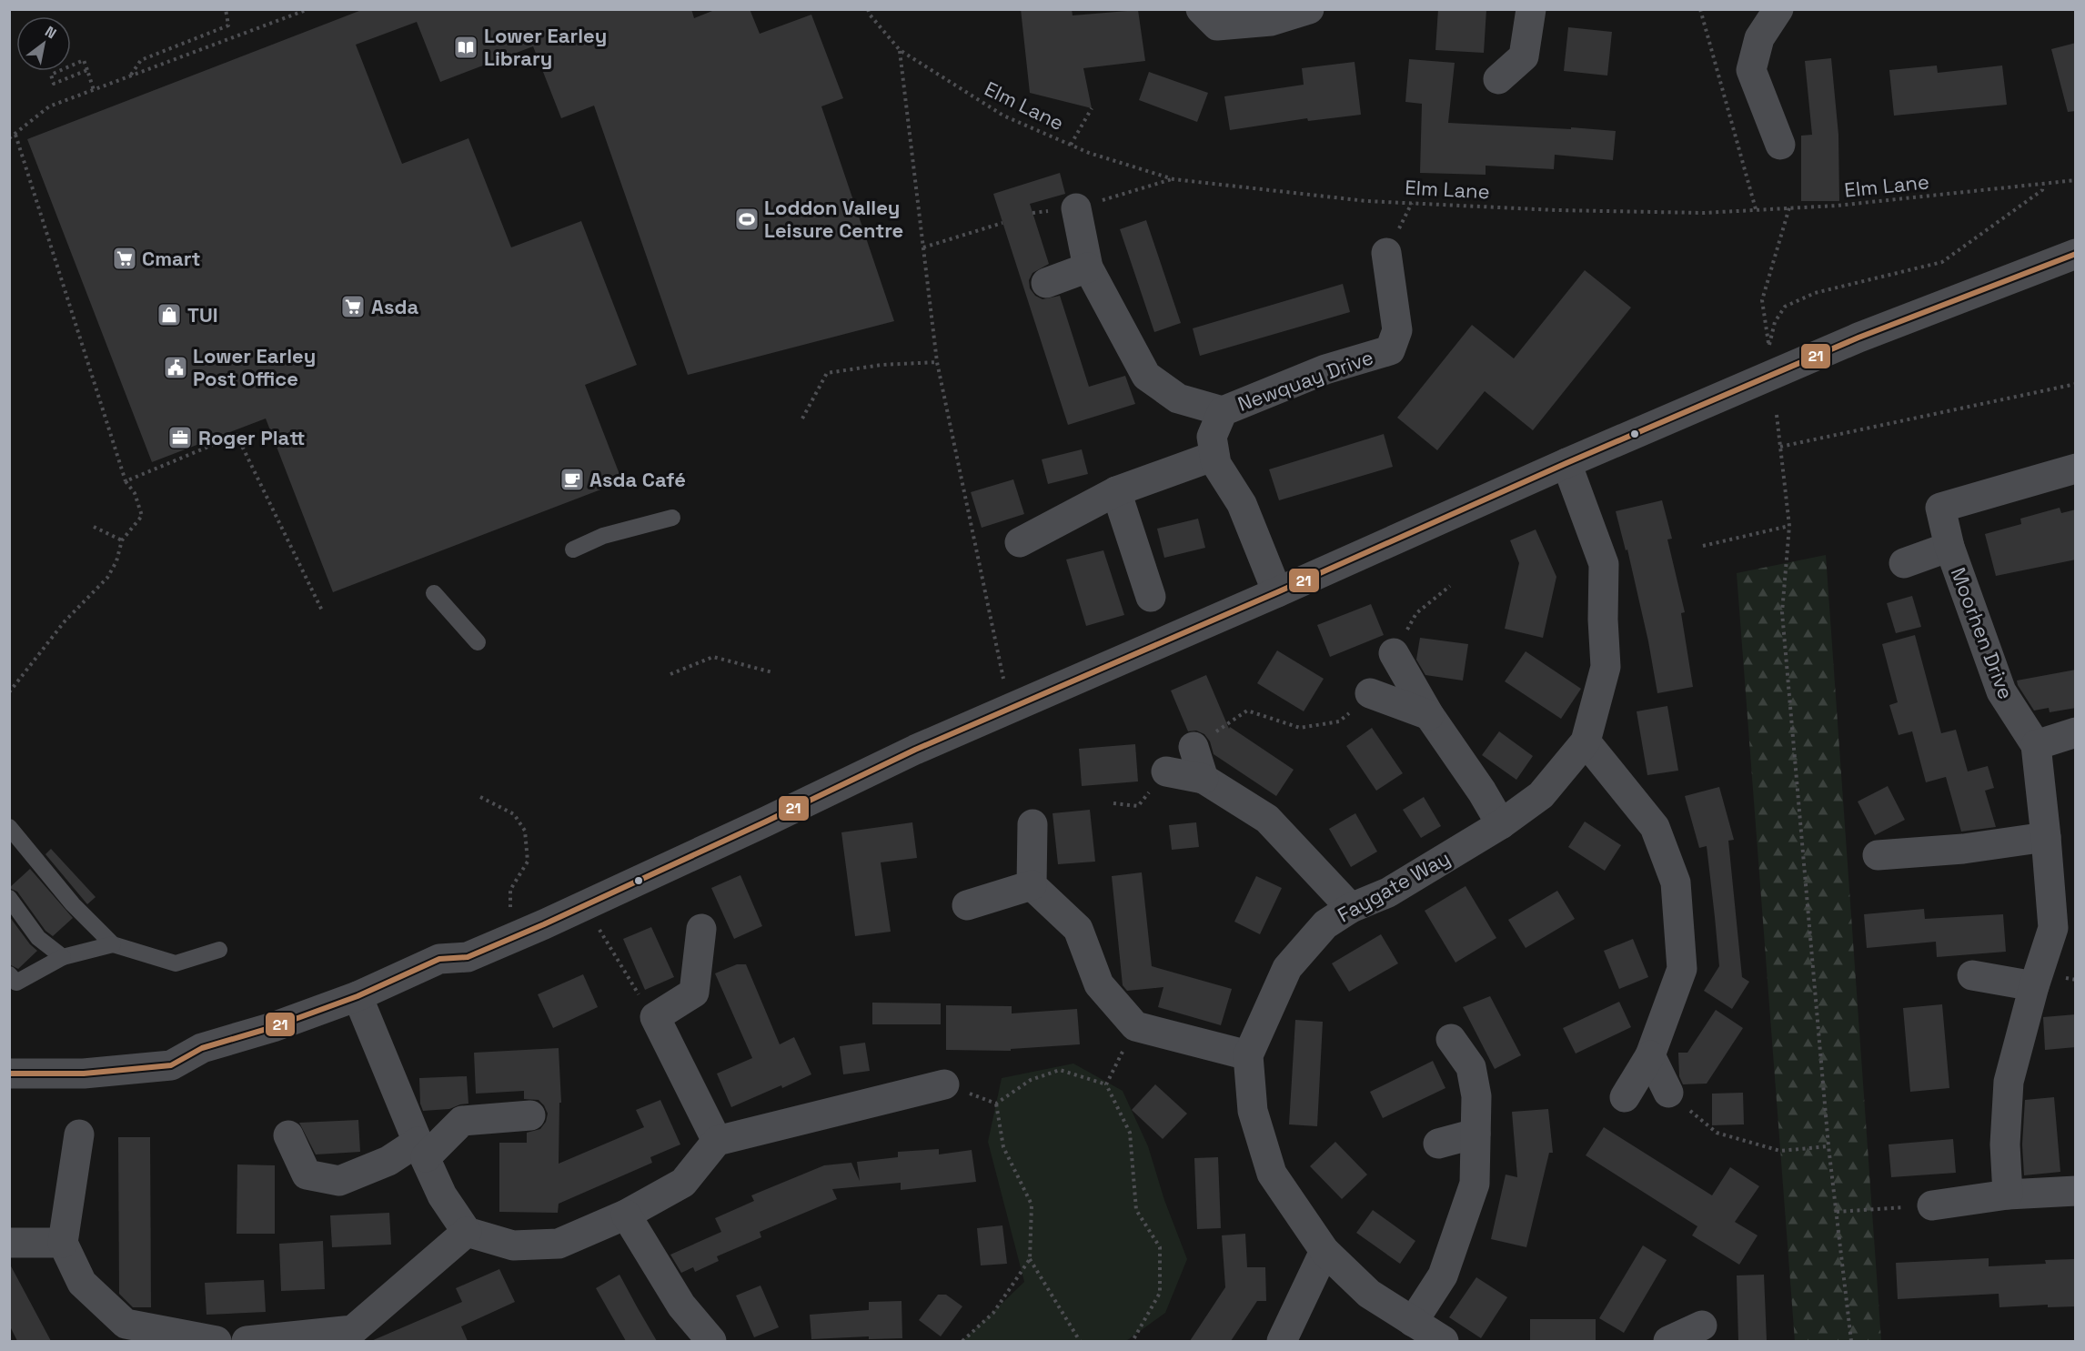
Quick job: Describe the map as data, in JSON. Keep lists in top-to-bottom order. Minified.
{"streets":{"street":["Newquay Drive","Moorhen Drive","Faygate Way"],"path":["Elm Lane"]},"places":{"library":["Lower Earley Library"],"sports":["Loddon Valley Leisure Centre"],"supermarket":["Cmart","Asda"],"shop":["TUI"],"public building":["Lower Earley Post Office"],"office":["Roger Platt"],"cafe":["Asda Café"]},"lines":["transit line 21"],"north":"top right"}
